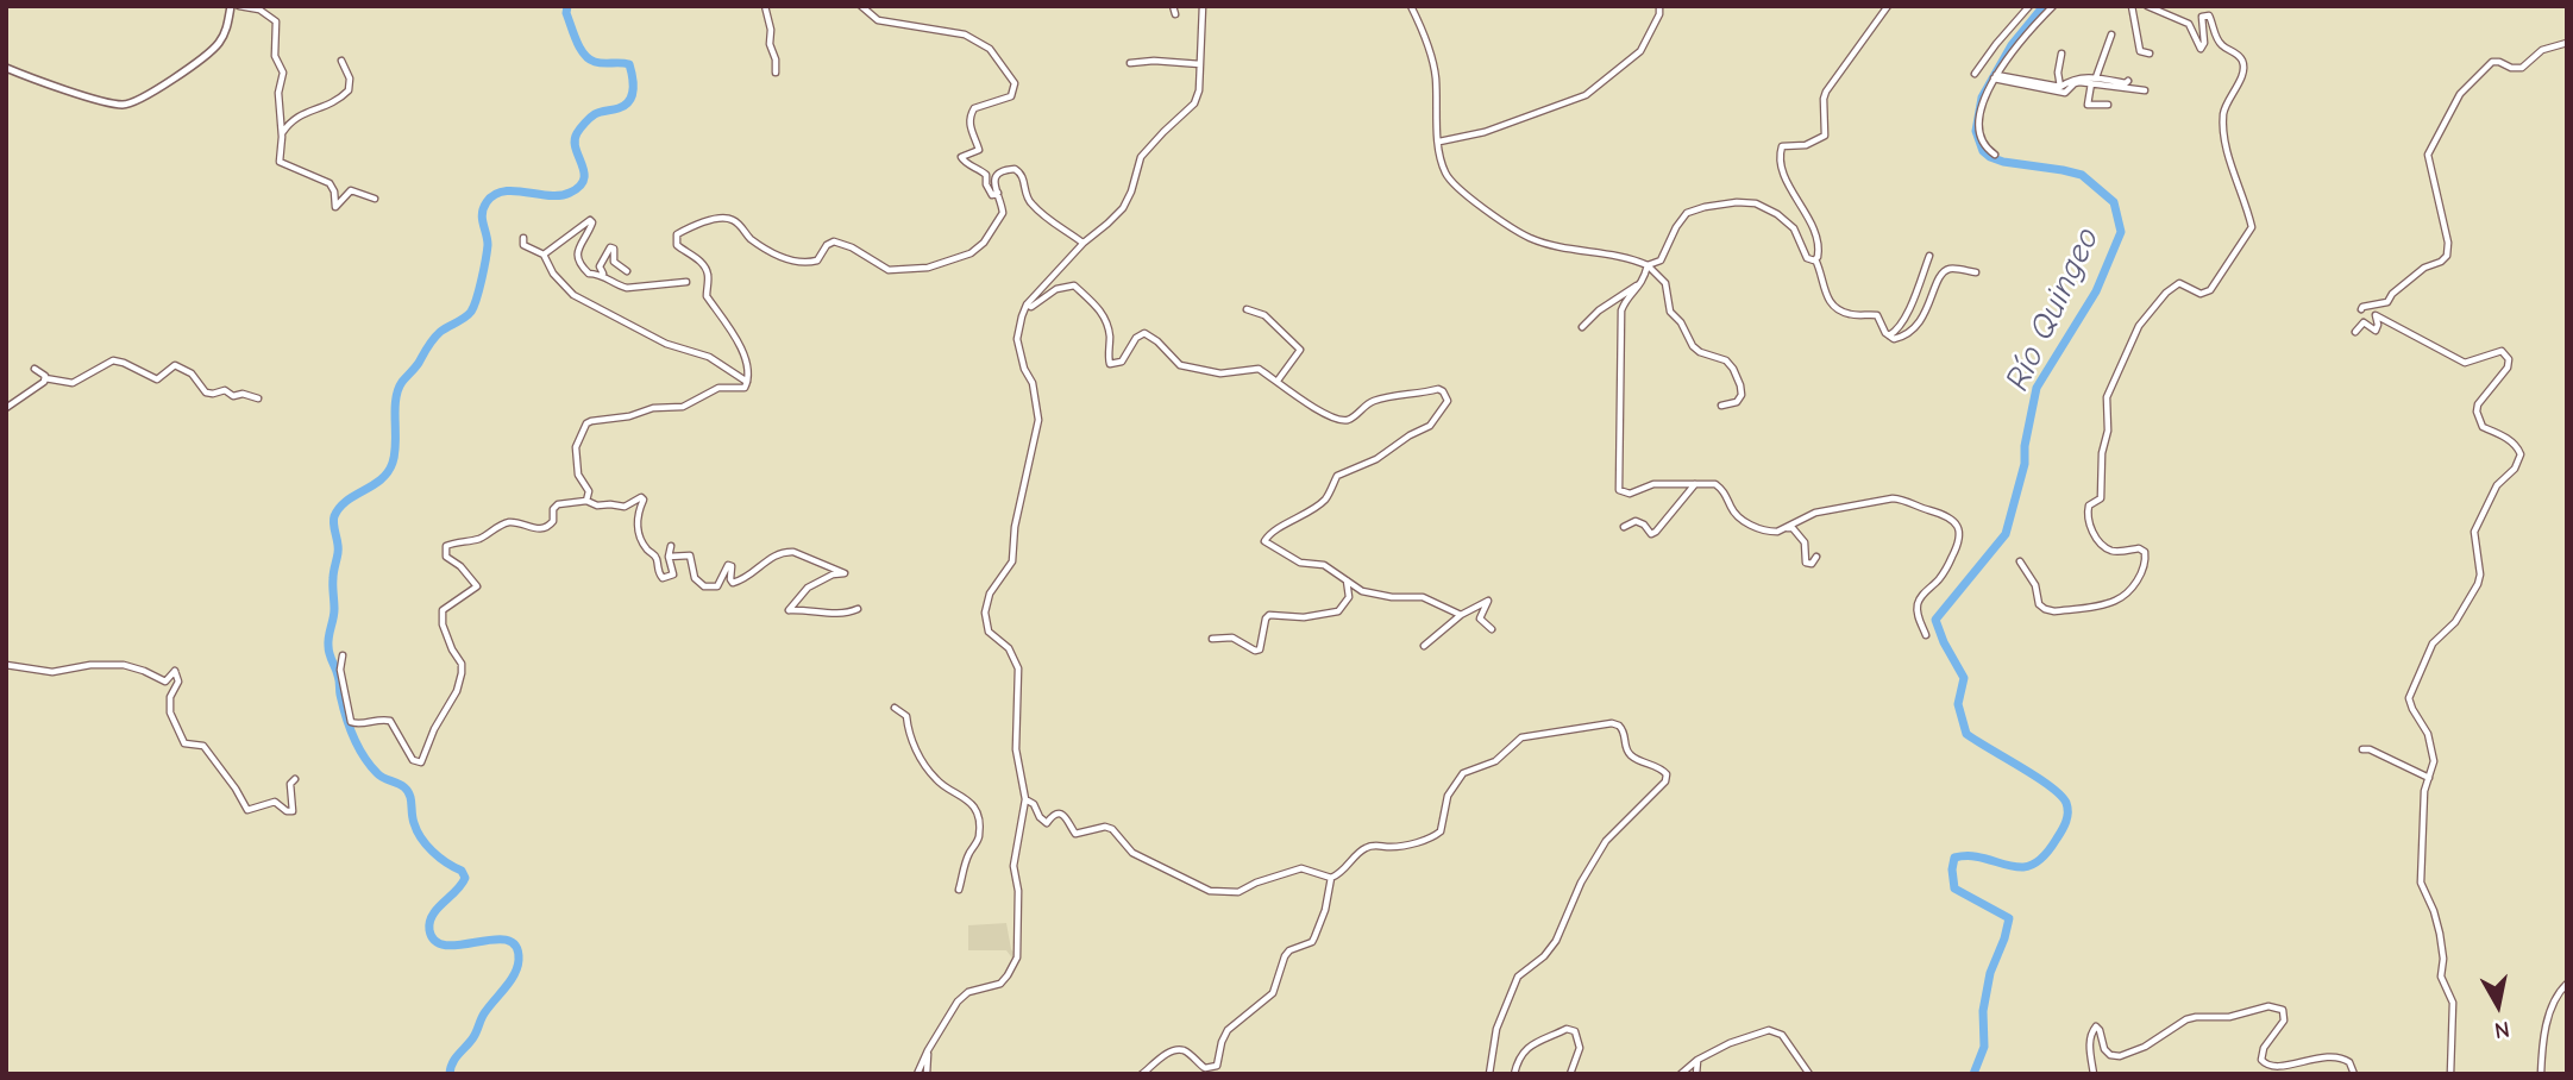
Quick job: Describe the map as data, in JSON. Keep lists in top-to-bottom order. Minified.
{"water":["Río Quingeo"],"north":"bottom"}
